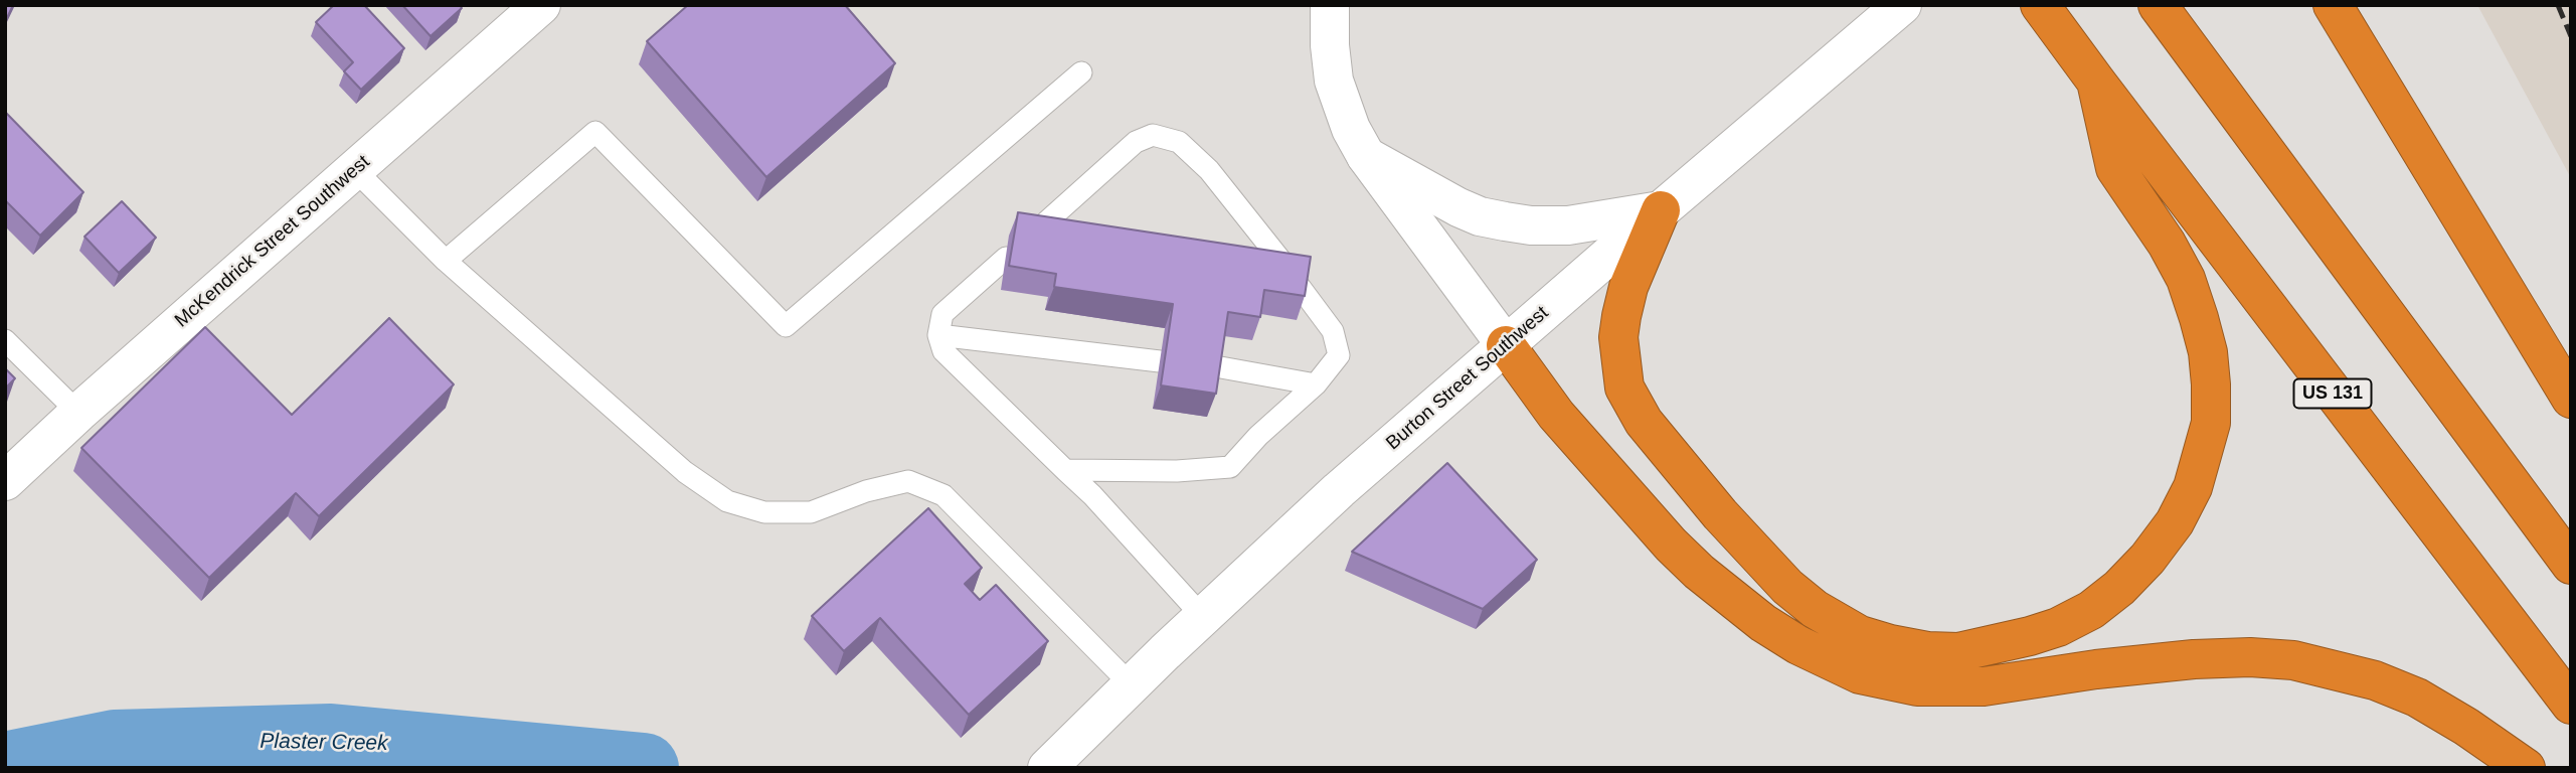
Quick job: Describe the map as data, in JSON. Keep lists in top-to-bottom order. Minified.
{"streets":{"highway":["US 131"],"main road":["McKendrick Street Southwest","Burton Street Southwest"]},"water":["Plaster Creek"]}
